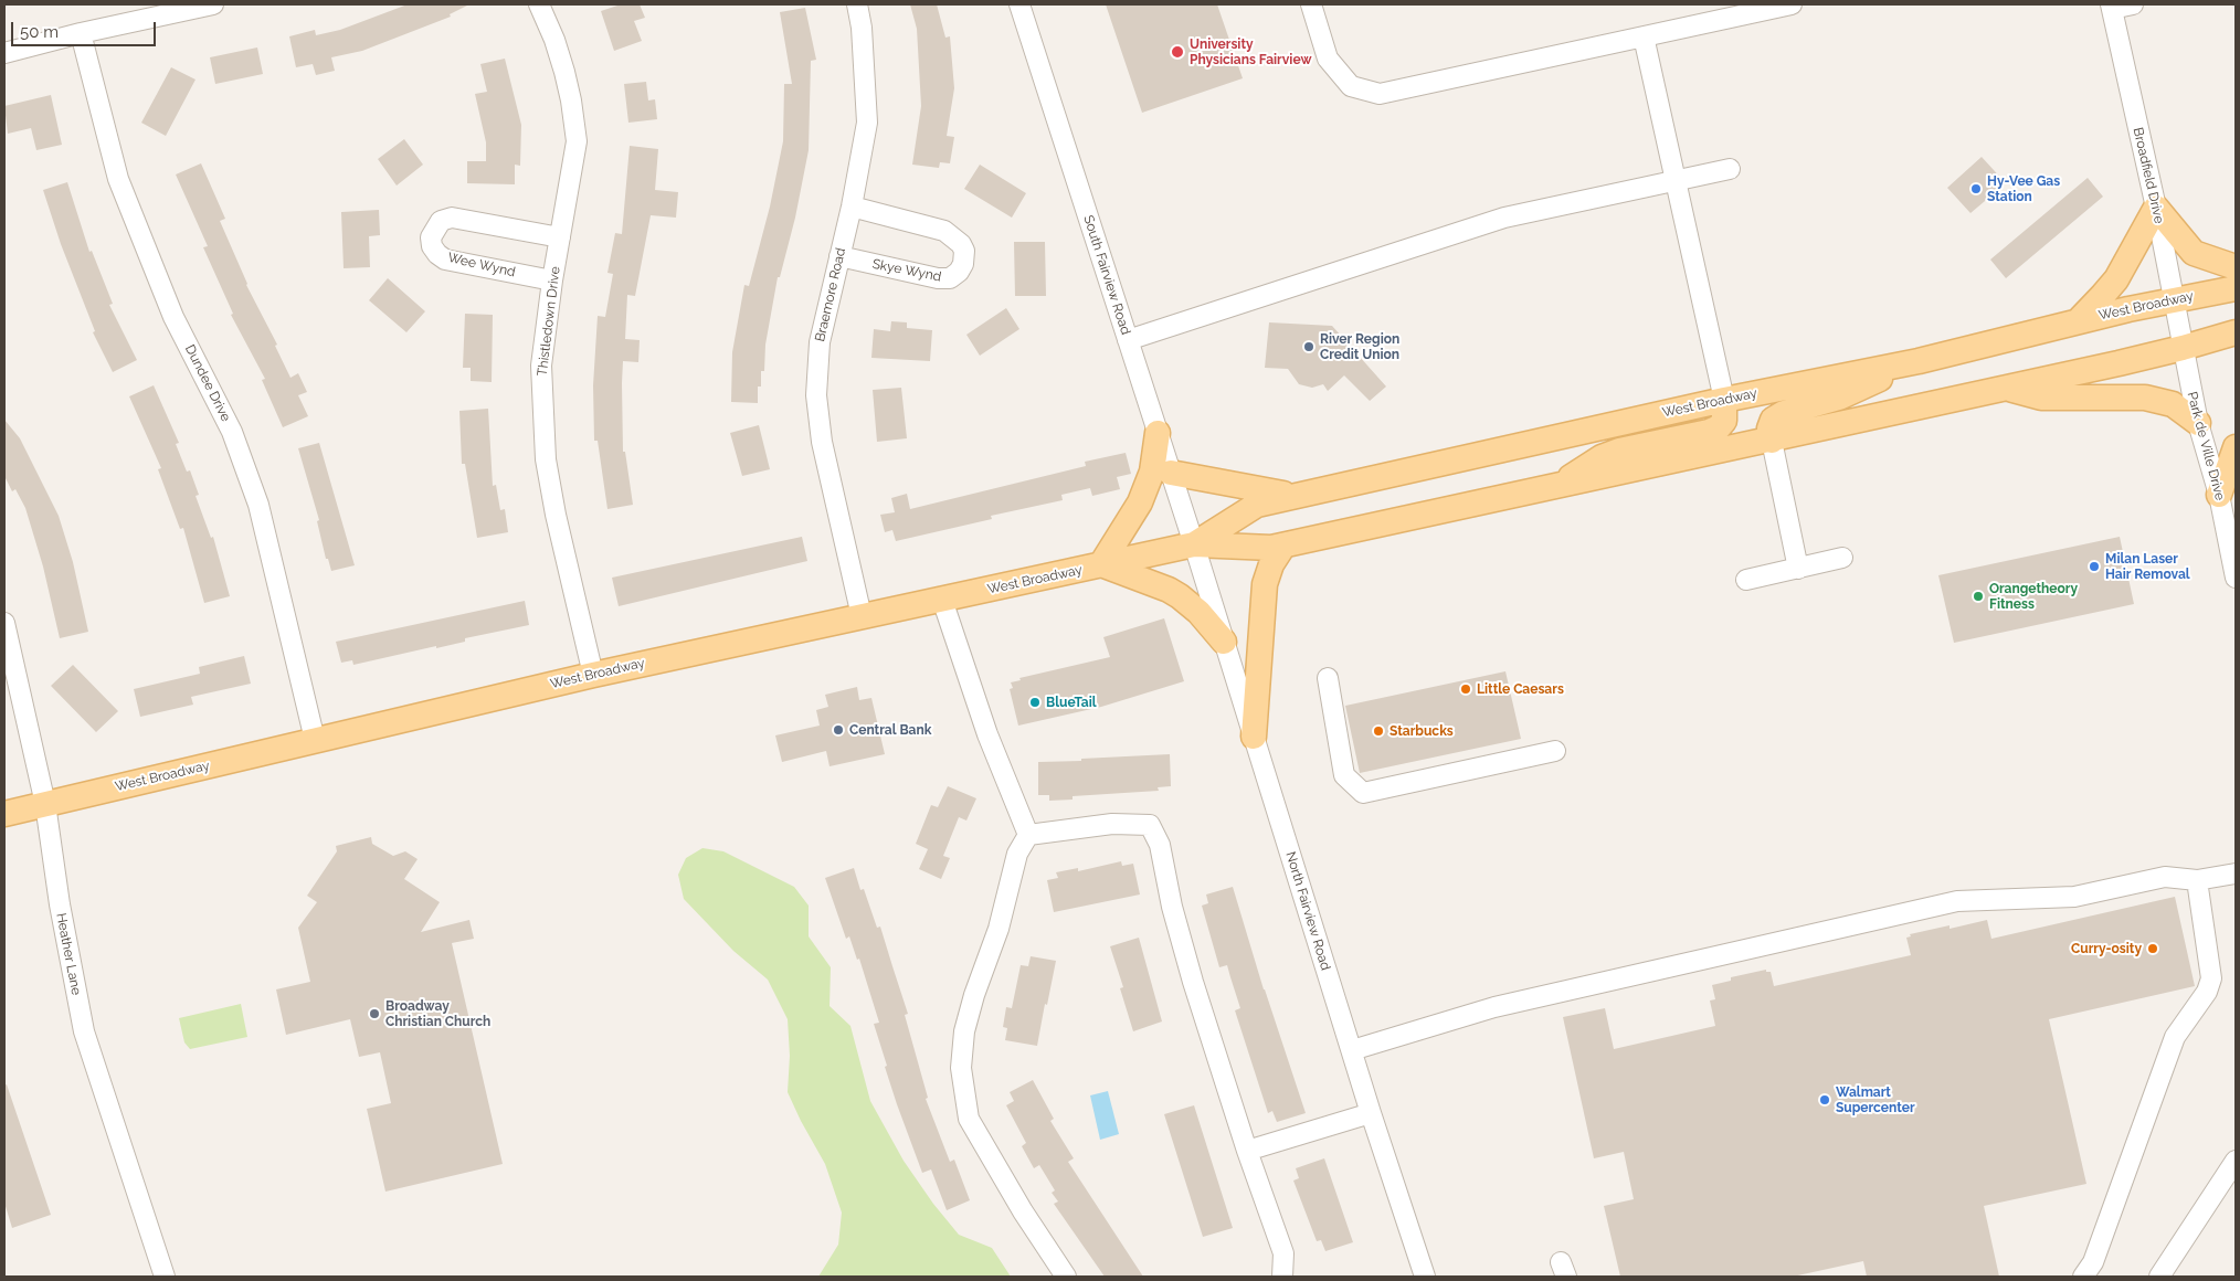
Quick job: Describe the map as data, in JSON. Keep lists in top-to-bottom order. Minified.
{"streets":{"main road":["West Broadway"],"street":["Broadfield Drive","Wee Wynd","Skye Wynd","South Fairview Road","Braemore Road","Thistledown Drive","Dundee Drive","Park de Ville Drive","North Fairview Road","Heather Lane"]},"crossings":[["Broadfield Drive","West Broadway"],["Broadfield Drive","Park de Ville Drive"],["Wee Wynd","Thistledown Drive"],["Skye Wynd","Braemore Road"],["South Fairview Road","West Broadway"],["South Fairview Road","North Fairview Road"],["Braemore Road","West Broadway"],["West Broadway","Thistledown Drive"],["West Broadway","Dundee Drive"],["West Broadway","Park de Ville Drive"],["West Broadway","North Fairview Road"],["West Broadway","Heather Lane"]],"places":["University Physicians Fairview","Hy-Vee Gas Station","River Region Credit Union","Milan Laser Hair Removal","Orangetheory Fitness","Little Caesars","BlueTail","Central Bank","Starbucks","Curry-osity","Broadway Christian Church","Walmart Supercenter"],"scale_bar":"50 m"}
